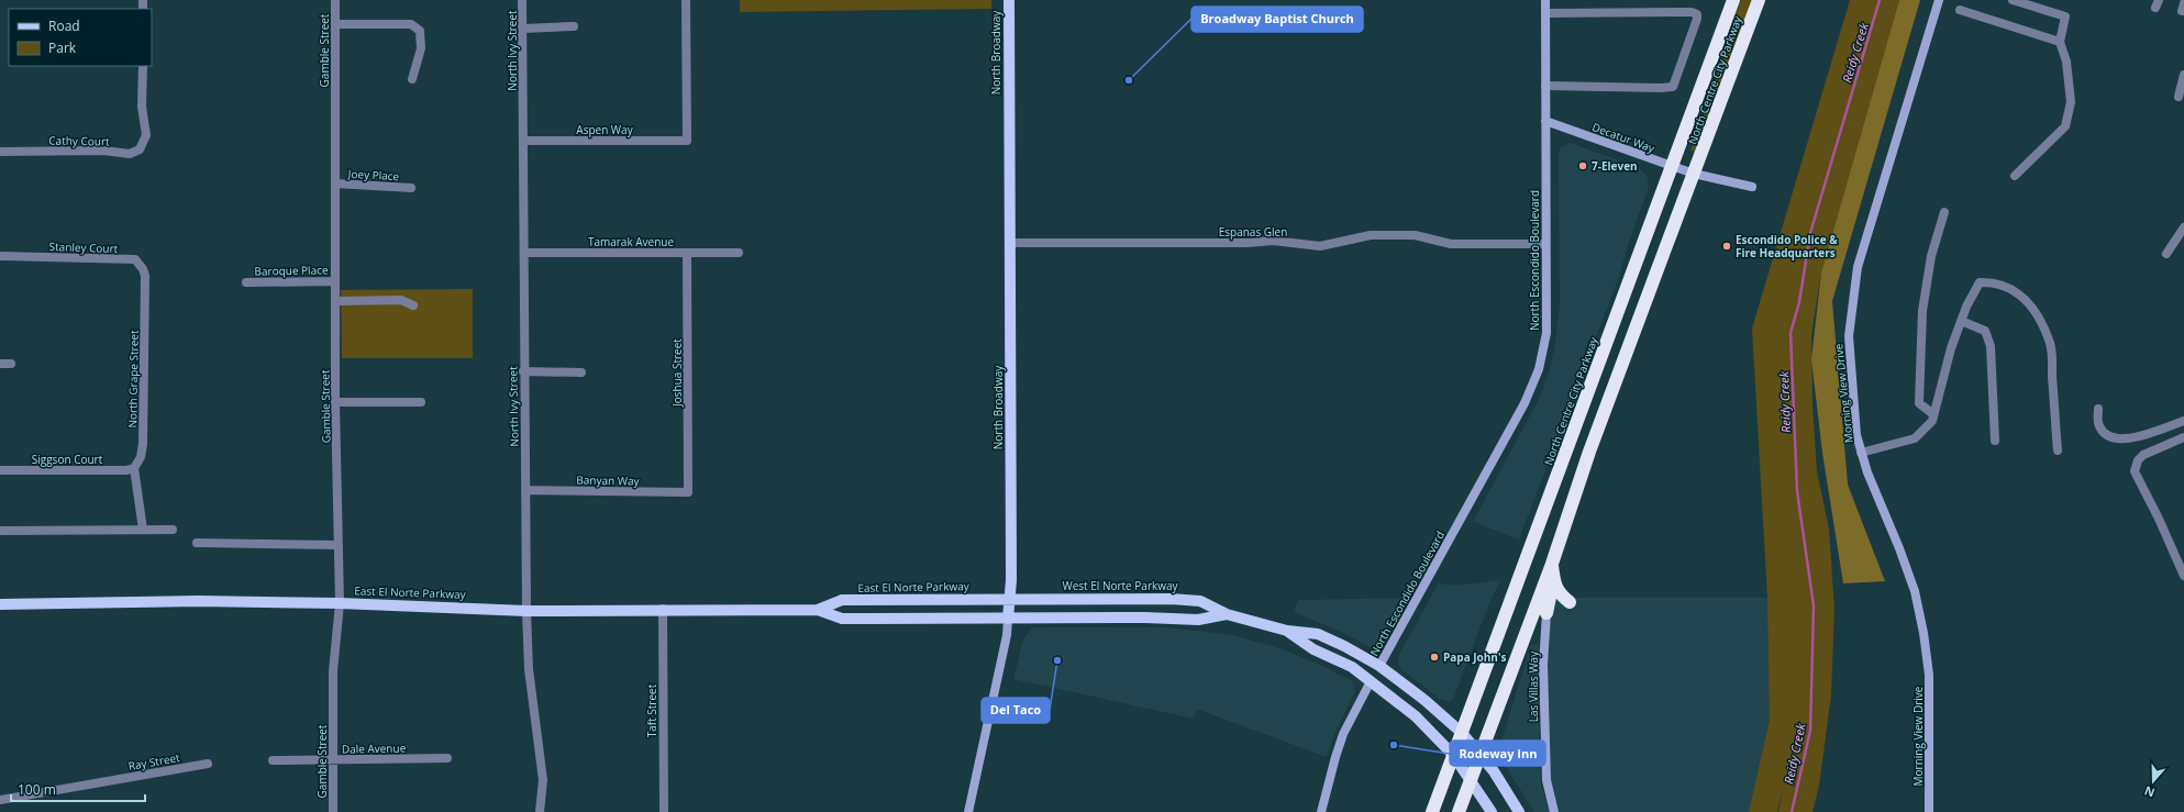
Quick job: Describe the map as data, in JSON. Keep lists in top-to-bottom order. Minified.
{"streets":{"highway":["North Centre City Parkway"],"main road":["North Broadway","West El Norte Parkway","East El Norte Parkway"],"street":["Gamble Street","North Ivy Street","Aspen Way","Decatur Way","Cathy Court","Joey Place","Espanas Glen","Tamarak Avenue","Stanley Court","North Escondido Boulevard","Baroque Place","Joshua Street","North Grape Street","Morning View Drive","Siggson Court","Banyan Way","Las Villas Way","Taft Street","Dale Avenue","Ray Street"]},"crossings":[["Gamble Street","Joey Place"],["Gamble Street","Baroque Place"],["Gamble Street","East El Norte Parkway"],["Gamble Street","Dale Avenue"],["North Ivy Street","Aspen Way"],["North Ivy Street","Tamarak Avenue"],["North Ivy Street","Banyan Way"],["North Ivy Street","East El Norte Parkway"],["North Broadway","Espanas Glen"],["North Broadway","West El Norte Parkway"],["North Broadway","East El Norte Parkway"],["North Centre City Parkway","Decatur Way"],["North Centre City Parkway","West El Norte Parkway"],["Decatur Way","North Escondido Boulevard"],["Espanas Glen","North Escondido Boulevard"],["Tamarak Avenue","Joshua Street"],["Stanley Court","North Grape Street"],["North Escondido Boulevard","West El Norte Parkway"],["Joshua Street","Banyan Way"],["North Grape Street","Siggson Court"],["West El Norte Parkway","East El Norte Parkway"],["East El Norte Parkway","Taft Street"]],"water":["Reidy Creek"],"places":["Broadway Baptist Church","7-Eleven","Escondido Police & Fire Headquarters","Papa John's","Del Taco","Rodeway Inn"],"legend":["Road","Park"],"scale_bar":"100 m","north":"bottom"}
